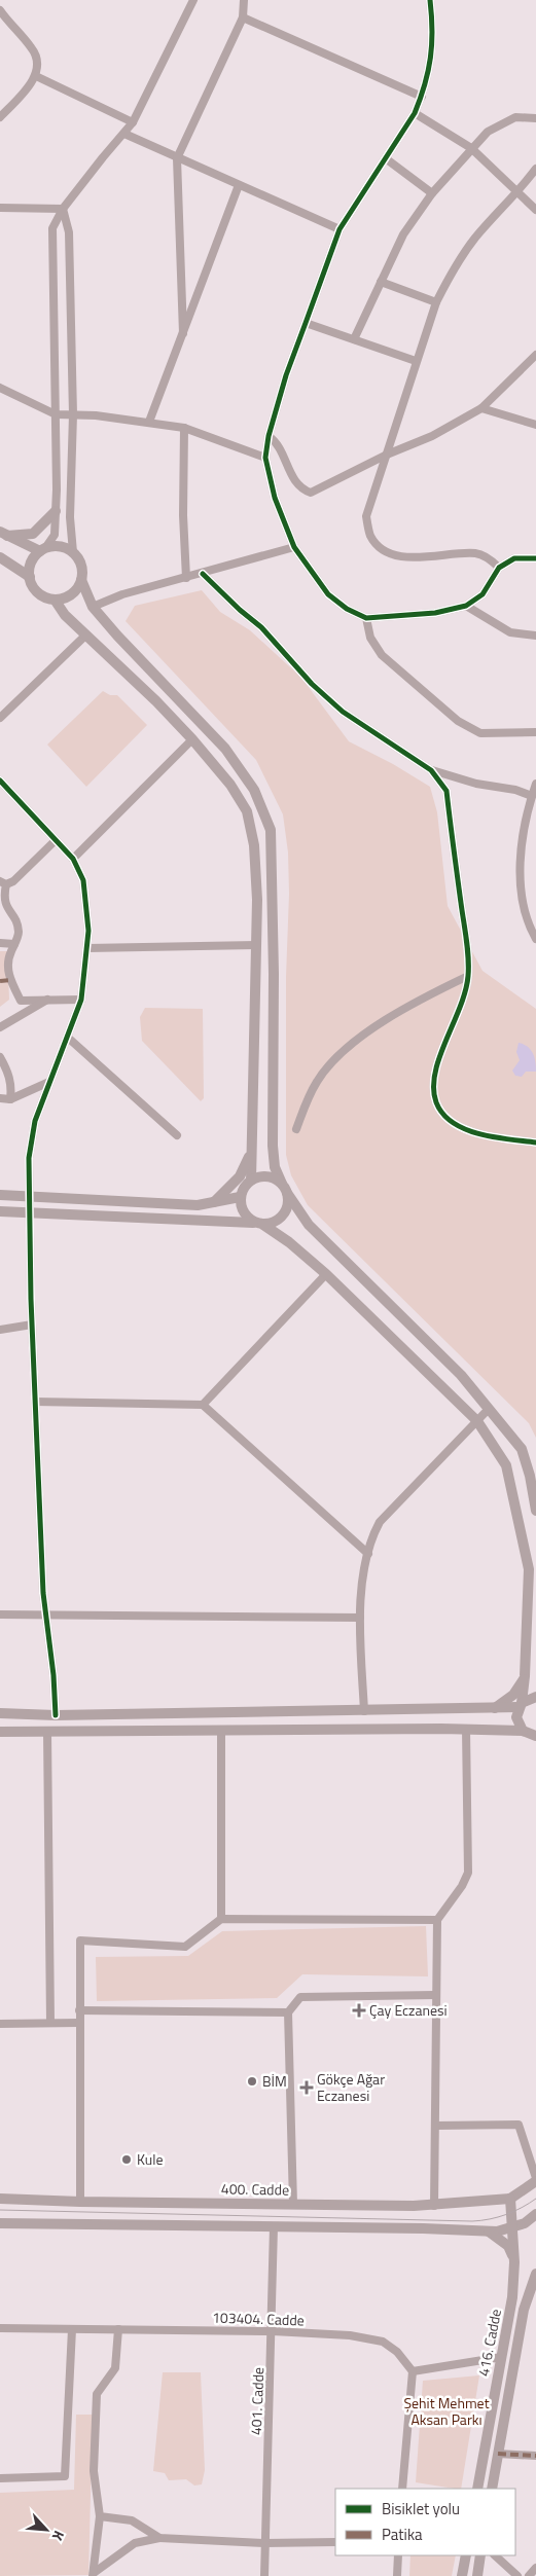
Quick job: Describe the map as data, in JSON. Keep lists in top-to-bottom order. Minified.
{"streets":{"street":["400. Cadde","103404. Cadde","416. Cadde","401. Cadde"]},"crossings":[["400. Cadde","416. Cadde"],["103404. Cadde","401. Cadde"]],"parks":["Şehit Mehmet Aksan Parkı"],"places":{"health":["Çay Eczanesi","Gökçe Ağar Eczanesi"],"other":["BİM","Kule"]},"legend":["Bisiklet yolu","Patika"],"north":"bottom right"}
